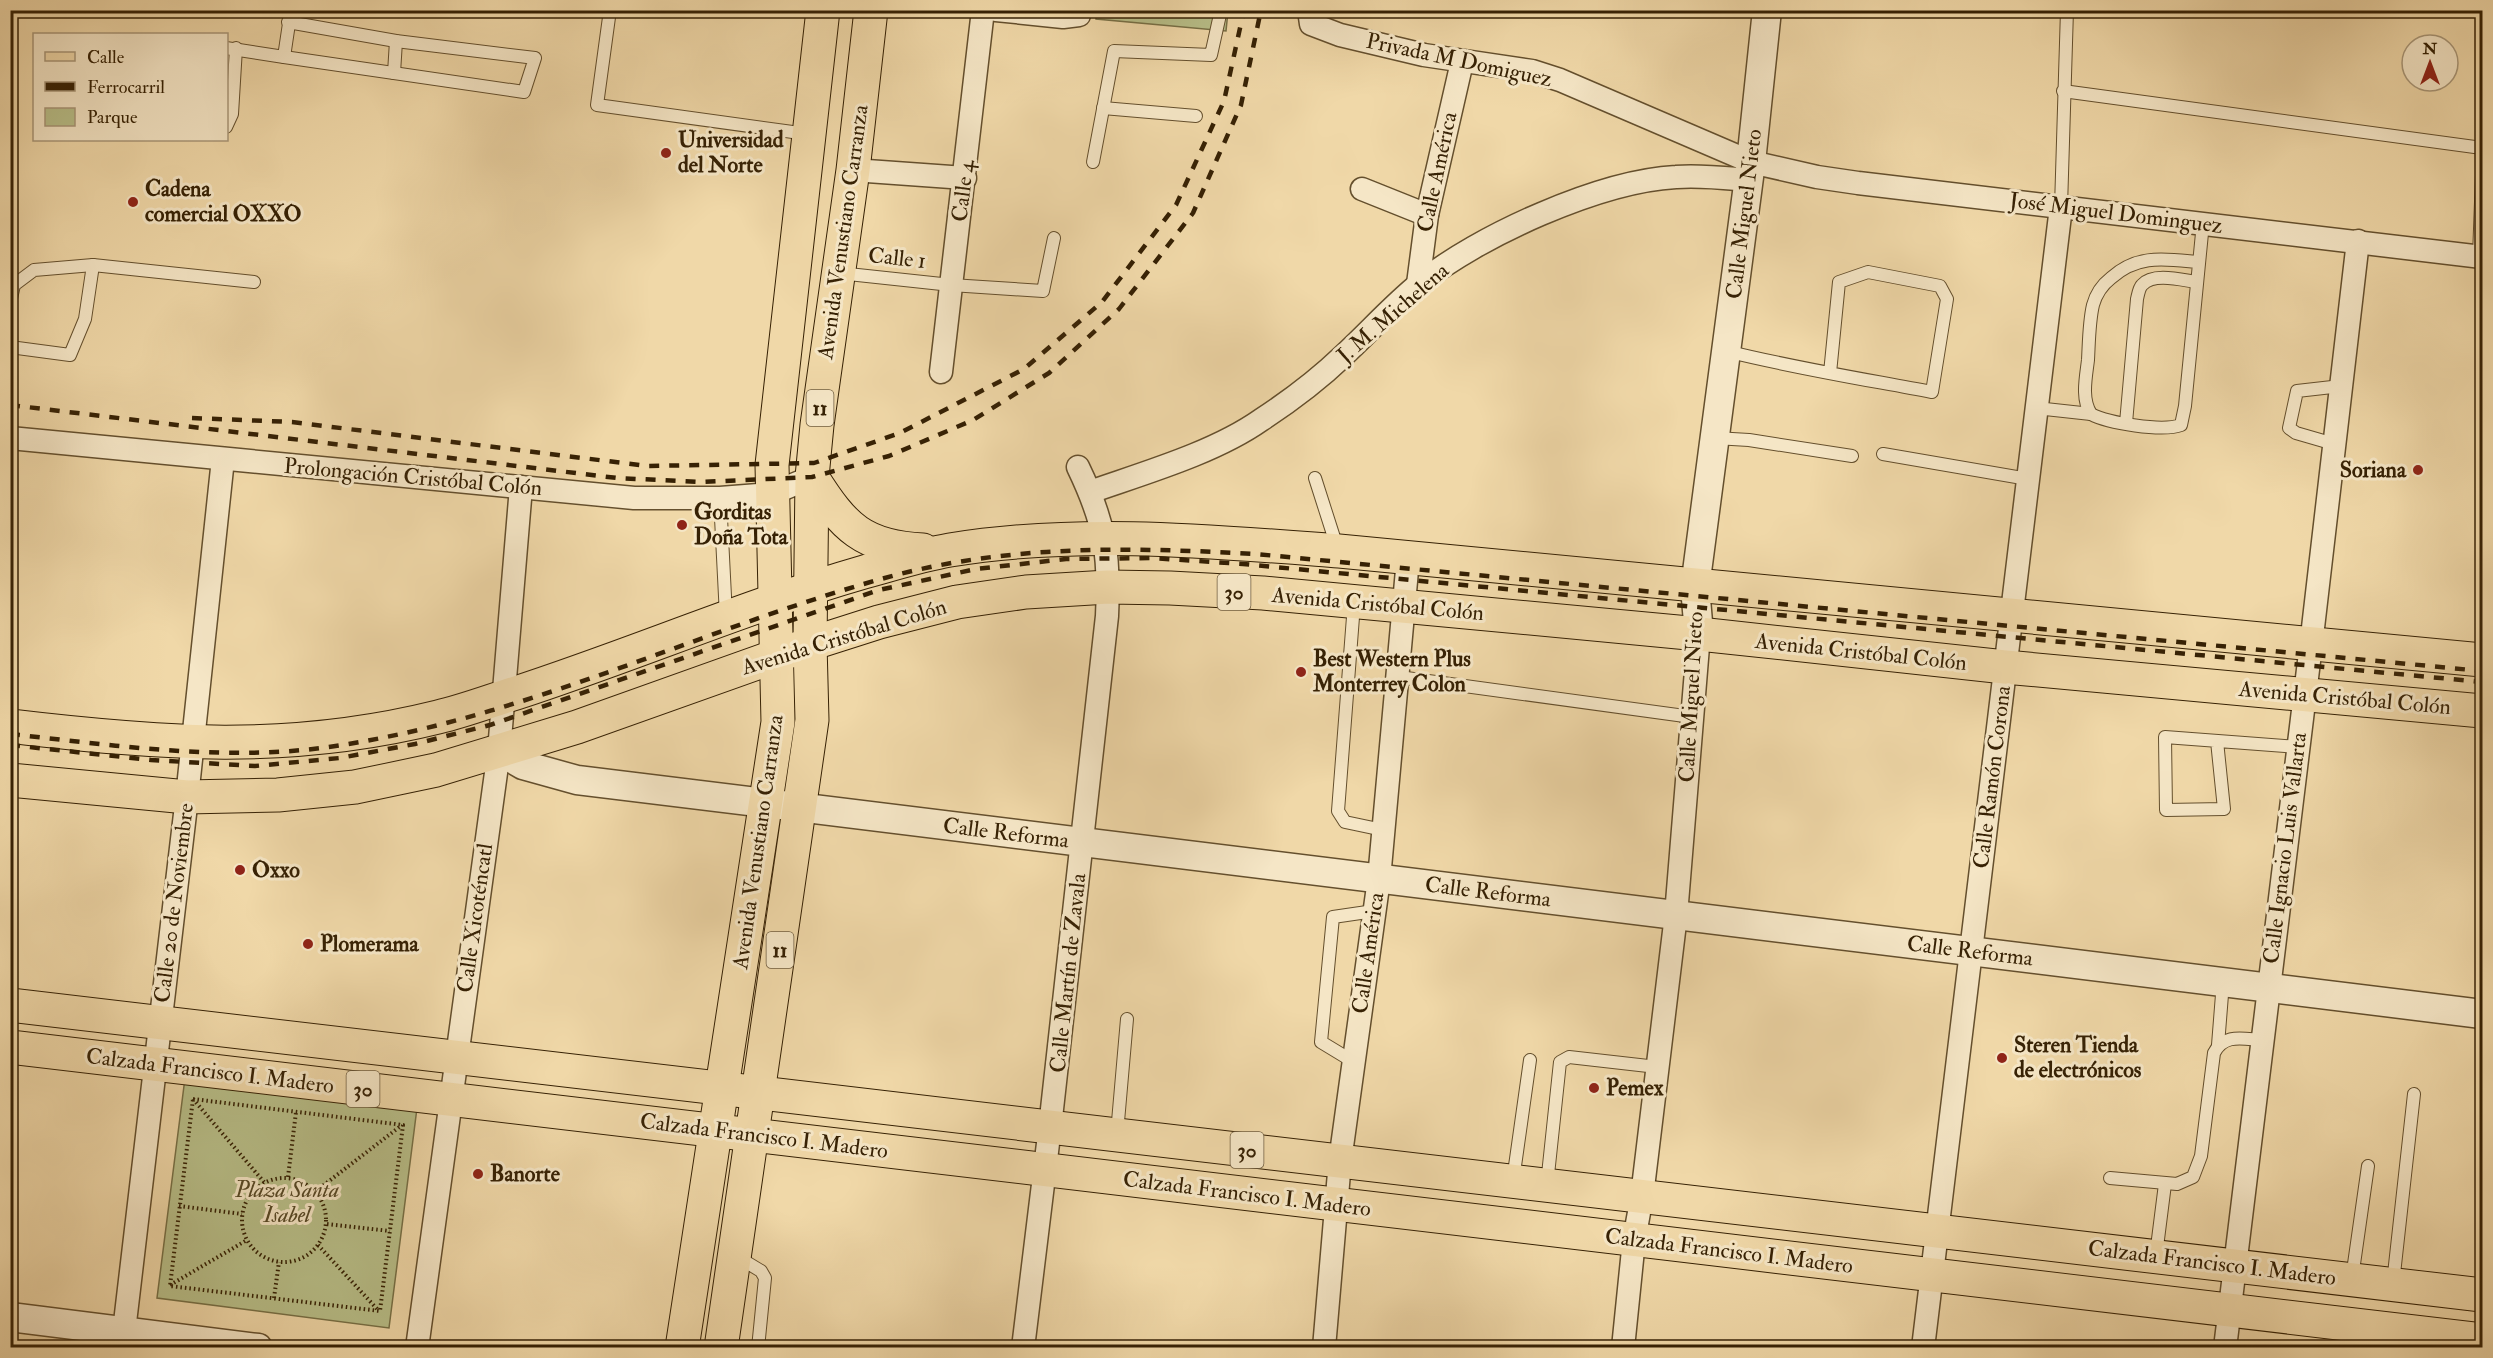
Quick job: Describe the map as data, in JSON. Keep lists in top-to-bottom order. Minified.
{"streets":{"main road":["Avenida Venustiano Carranza","11","30","Avenida Cristóbal Colón","Calzada Francisco I. Madero"],"street":["Privada M Domiguez","Calle América","Calle 4","José Miguel Dominguez","Calle Miguel Nieto","J. M. Michelena","Prolongación Cristóbal Colón","Calle Ramón Corona","Calle Reforma","Calle Ignacio Luis Vallarta","Calle 20 de Noviembre","Calle Xicoténcatl","Calle Martín de Zavala"],"lane":["Calle 1"]},"crossings":[["Privada M Domiguez","Calle América"],["Privada M Domiguez","José Miguel Dominguez"],["Privada M Domiguez","Calle Miguel Nieto"],["Privada M Domiguez","J. M. Michelena"],["Calle América","J. M. Michelena"],["Calle América","Avenida Cristóbal Colón"],["Calle América","Calle Reforma"],["Calle América","Calzada Francisco I. Madero"],["Calle 4","Calle 1"],["José Miguel Dominguez","Calle Miguel Nieto"],["José Miguel Dominguez","J. M. Michelena"],["José Miguel Dominguez","Calle Ramón Corona"],["José Miguel Dominguez","Calle Ignacio Luis Vallarta"],["Calle Miguel Nieto","J. M. Michelena"],["Calle Miguel Nieto","Avenida Cristóbal Colón"],["Calle Miguel Nieto","Calle Reforma"],["Calle Miguel Nieto","Calzada Francisco I. Madero"],["Avenida Venustiano Carranza","Calle 1"],["Avenida Venustiano Carranza","Prolongación Cristóbal Colón"],["Avenida Venustiano Carranza","Avenida Cristóbal Colón"],["Avenida Venustiano Carranza","Calle Reforma"],["Avenida Venustiano Carranza","Calzada Francisco I. Madero"],["J. M. Michelena","Calle Martín de Zavala"],["Prolongación Cristóbal Colón","Calle 20 de Noviembre"],["Prolongación Cristóbal Colón","Calle Xicoténcatl"],["Avenida Cristóbal Colón","Calle Ramón Corona"],["Avenida Cristóbal Colón","Calle Reforma"],["Avenida Cristóbal Colón","Calle Ignacio Luis Vallarta"],["Avenida Cristóbal Colón","Calle 20 de Noviembre"],["Avenida Cristóbal Colón","Calle Xicoténcatl"],["Avenida Cristóbal Colón","Calle Martín de Zavala"],["Calle Ramón Corona","Calle Reforma"],["Calle Ramón Corona","Calzada Francisco I. Madero"],["Calle Reforma","Calle Ignacio Luis Vallarta"],["Calle Reforma","Calle Xicoténcatl"],["Calle Reforma","Calle Martín de Zavala"],["Calle Ignacio Luis Vallarta","Calzada Francisco I. Madero"],["Calle 20 de Noviembre","Calzada Francisco I. Madero"],["Calle Xicoténcatl","Calzada Francisco I. Madero"],["Calle Martín de Zavala","Calzada Francisco I. Madero"]],"parks":["Plaza Santa Isabel"],"places":["Universidad del Norte","Cadena comercial OXXO","Soriana","Gorditas Doña Tota","Best Western Plus Monterrey Colon","Oxxo","Plomerama","Steren Tienda de electrónicos","Pemex","Banorte"],"legend":["Calle","Ferrocarril","Parque"],"north":"top"}
